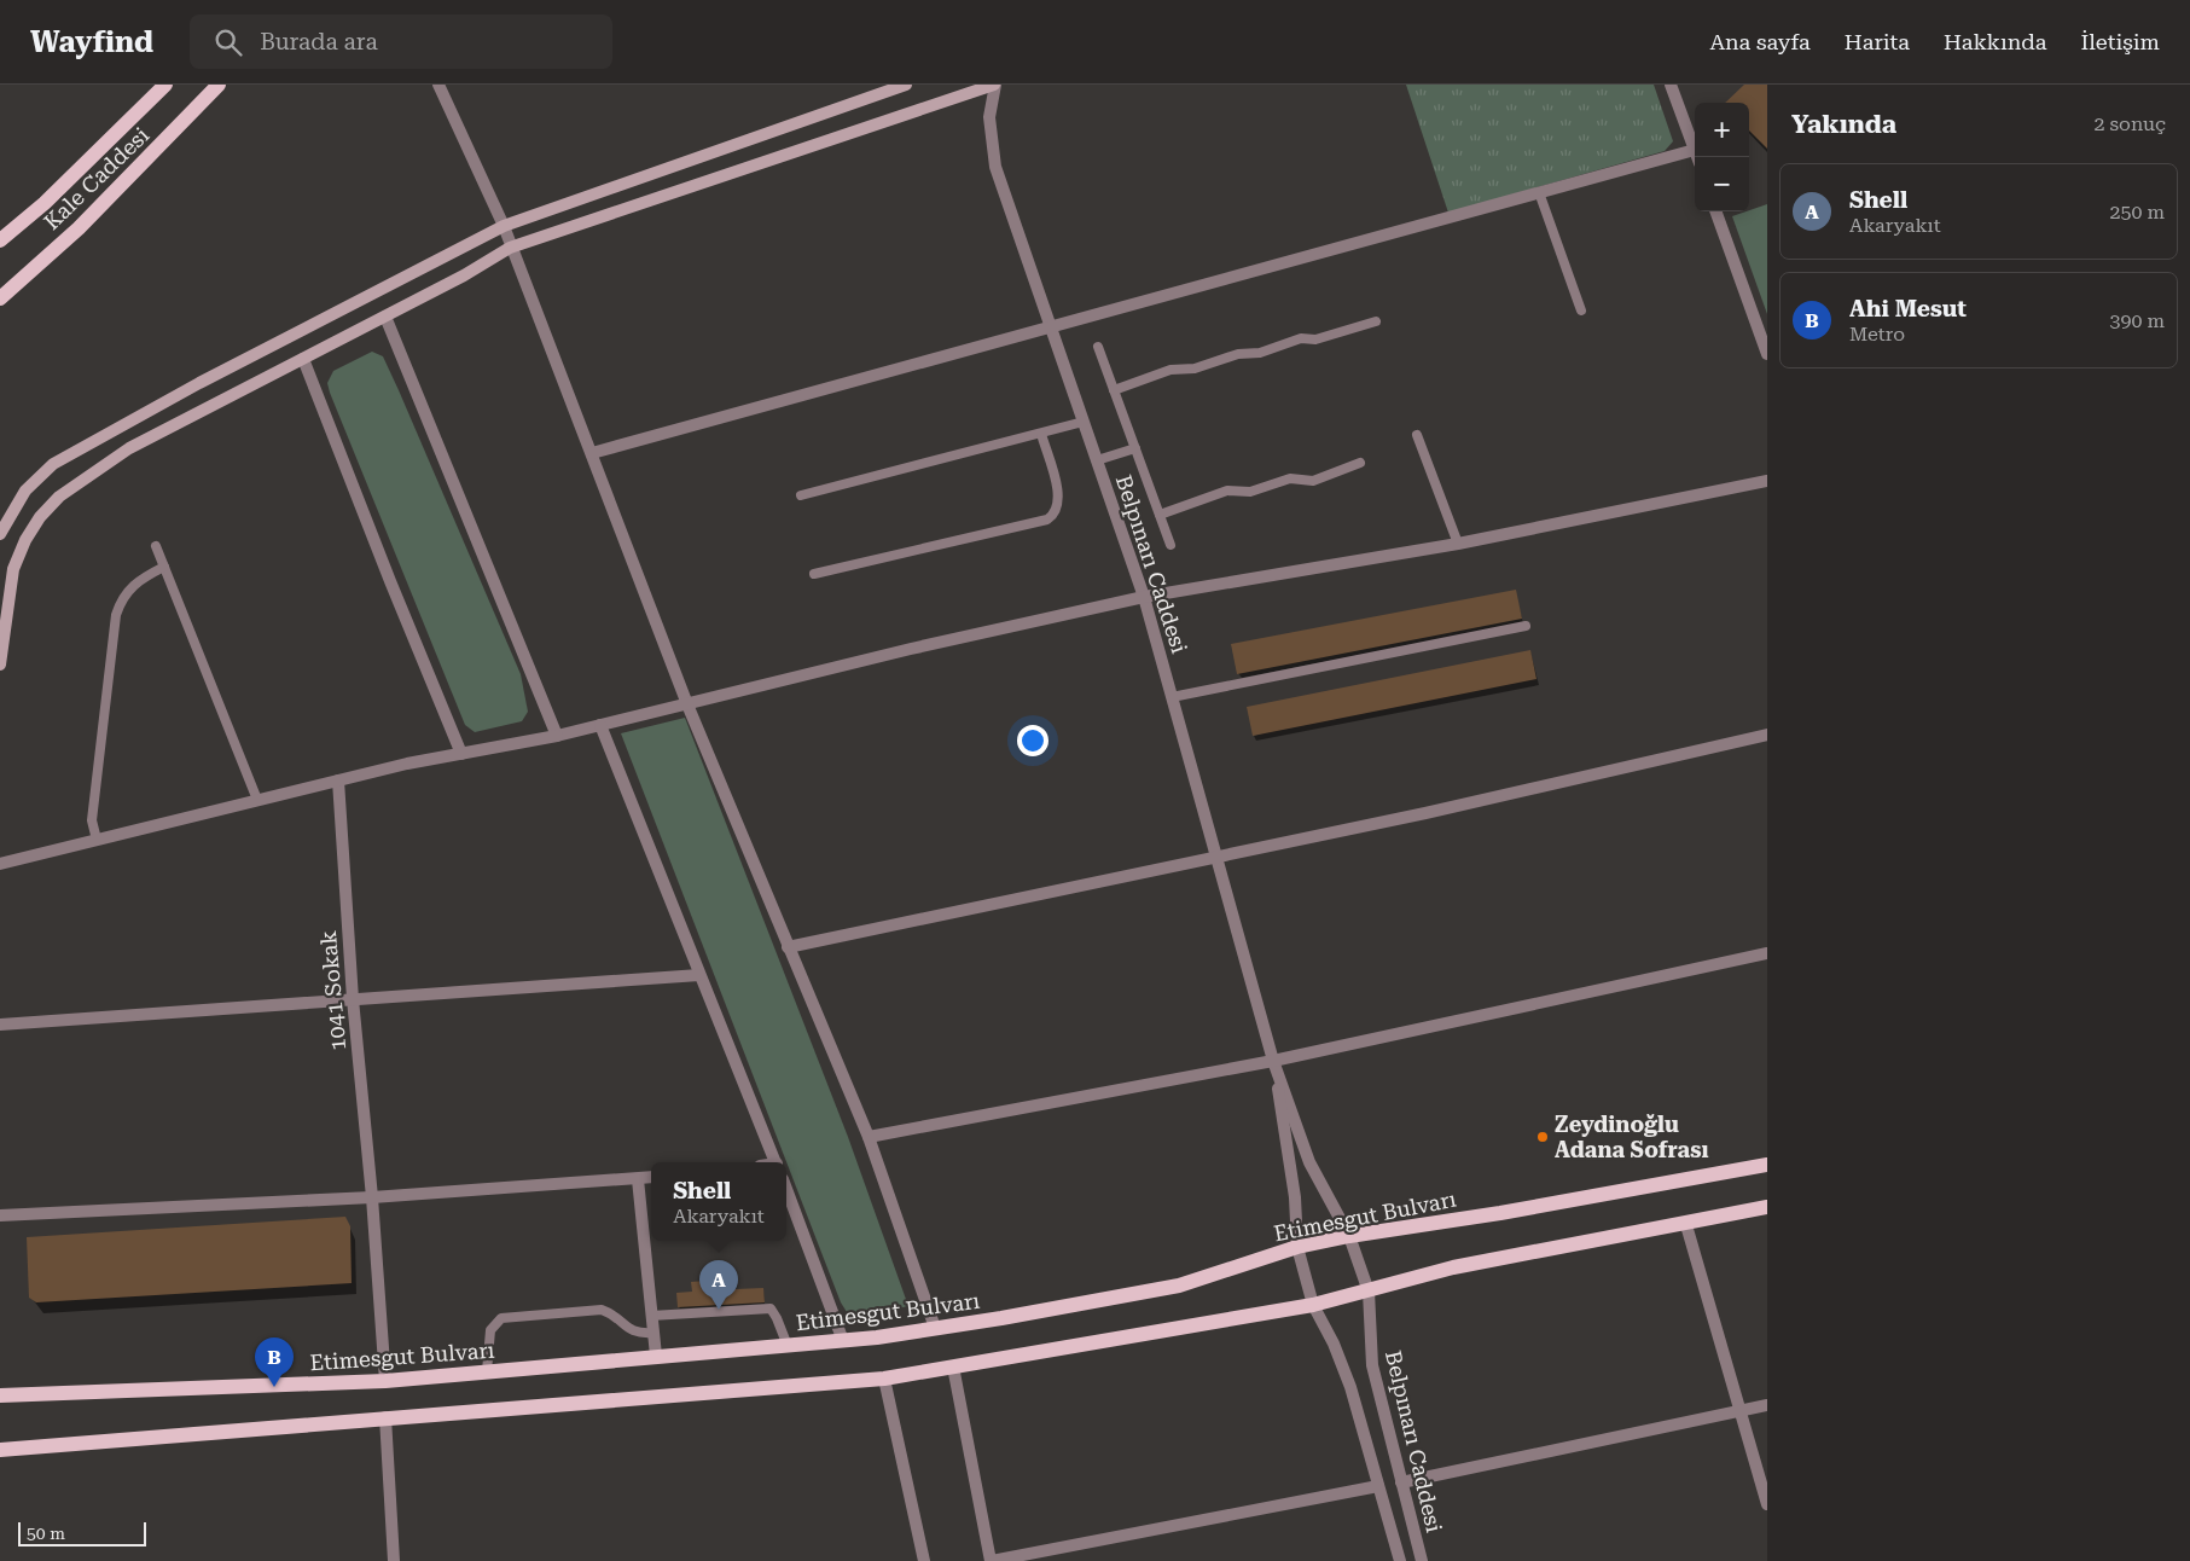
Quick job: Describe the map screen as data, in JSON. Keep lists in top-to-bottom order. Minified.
{"streets":{"main road":["Kale Caddesi","Etimesgut Bulvarı"],"street":["Belpınarı Caddesi","1041 Sokak"]},"crossings":[["Belpınarı Caddesi","Etimesgut Bulvarı"],["1041 Sokak","Etimesgut Bulvarı"]],"places":["Zeydinoğlu Adana Sofrası"],"scale_bar":"50 m","page":{"header":"Wayfind","search":"Burada ara","nav":["Ana sayfa","Harita","Hakkında","İletişim"],"heading":["Yakında","2 sonuç"],"map_buttons":["+","−"],"list":[{"mark":"A","name":"Shell","note":"Akaryakıt","value":"250 m"},{"mark":"B","name":"Ahi Mesut","note":"Metro","value":"390 m"}],"popup":["Shell","Akaryakıt"],"pins":["A","B"],"scale":"50 m"}}
